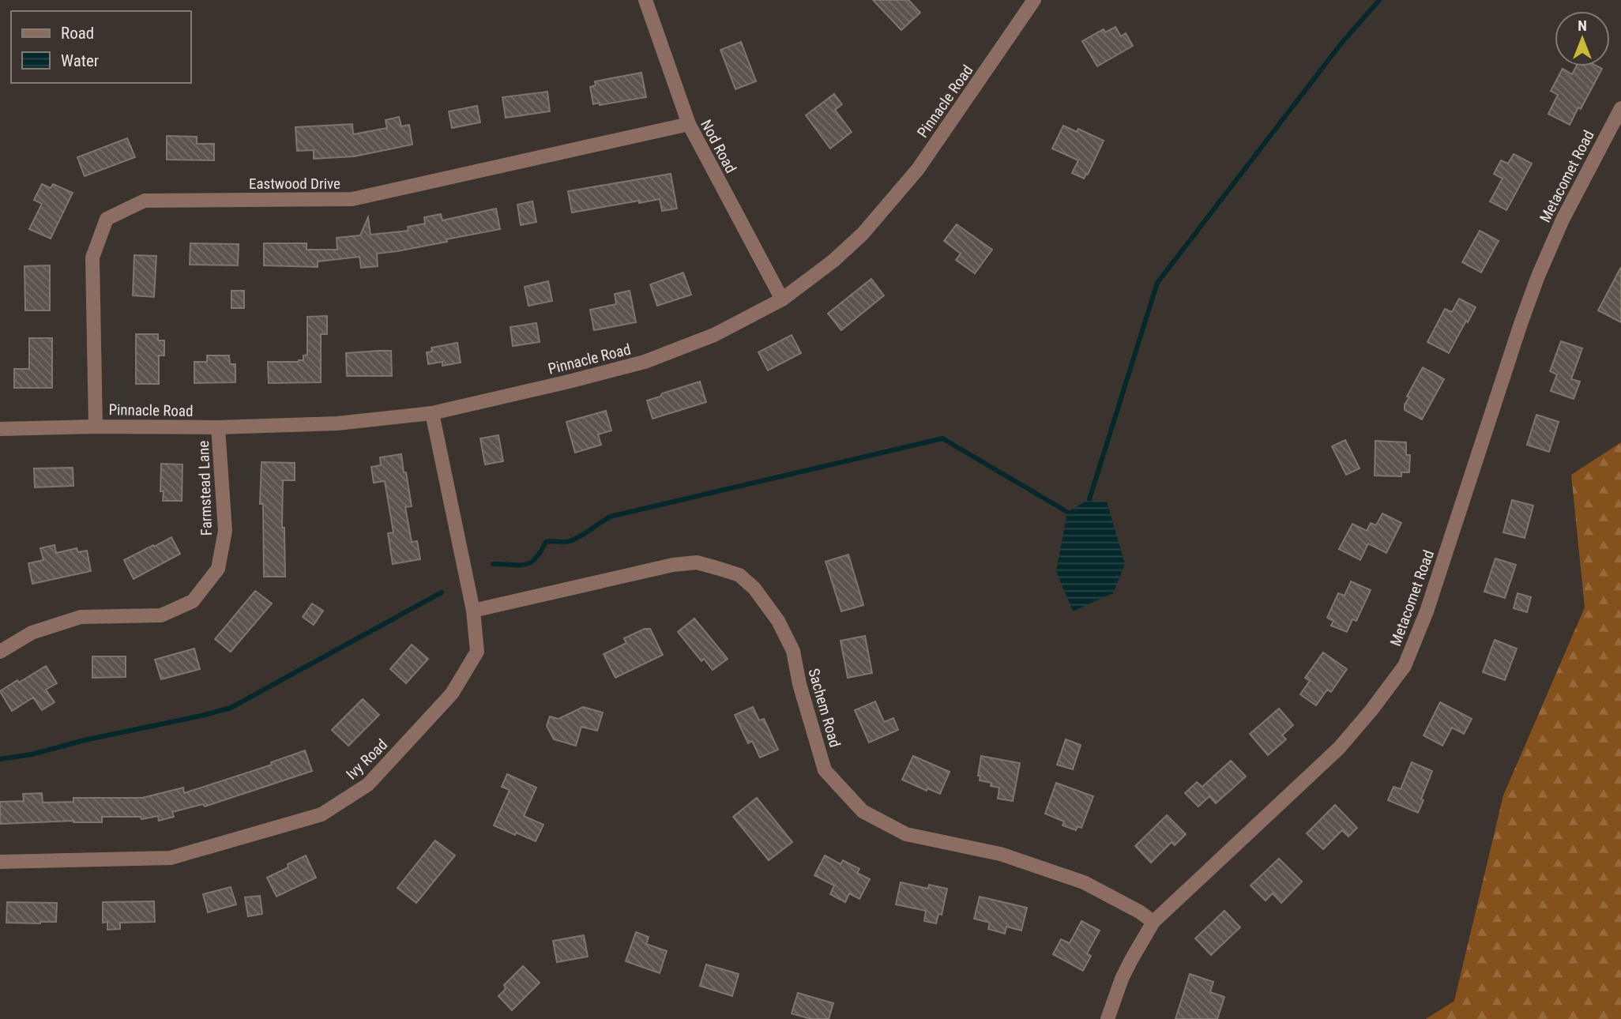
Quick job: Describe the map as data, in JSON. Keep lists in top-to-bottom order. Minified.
{"streets":{"street":["Pinnacle Road","Nod Road","Metacomet Road","Eastwood Drive","Farmstead Lane","Sachem Road","Ivy Road"]},"crossings":[["Pinnacle Road","Nod Road"],["Pinnacle Road","Eastwood Drive"],["Pinnacle Road","Farmstead Lane"],["Pinnacle Road","Ivy Road"],["Nod Road","Eastwood Drive"],["Metacomet Road","Sachem Road"],["Sachem Road","Ivy Road"]],"legend":["Road","Water"],"north":"top"}
